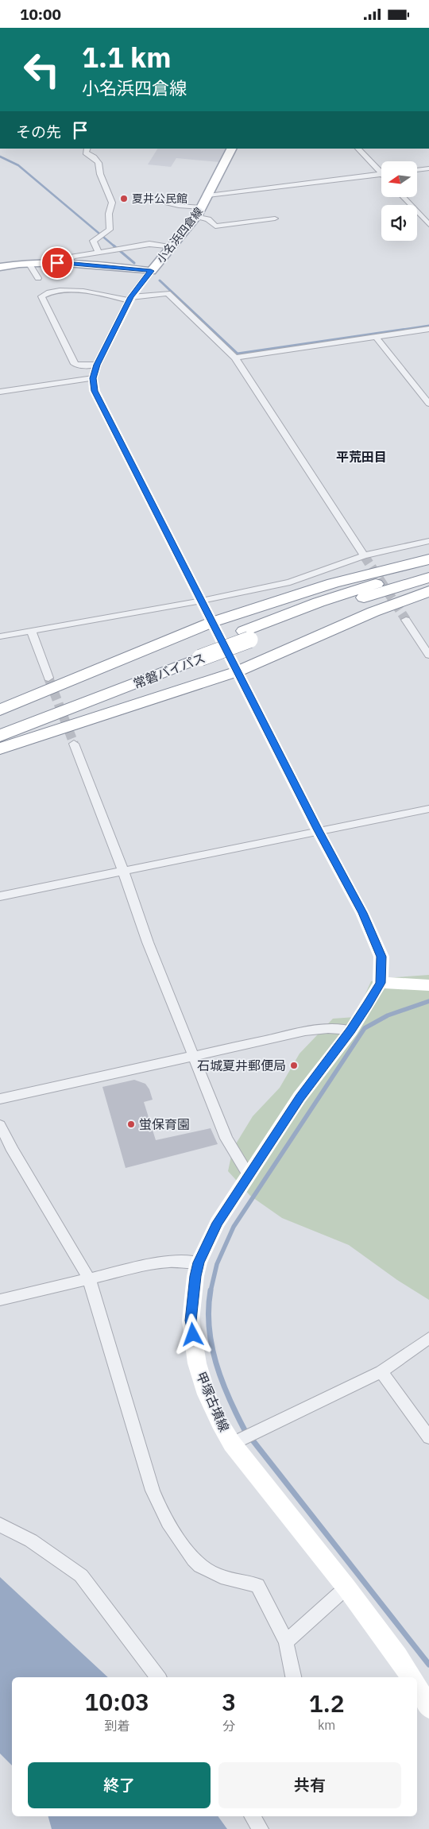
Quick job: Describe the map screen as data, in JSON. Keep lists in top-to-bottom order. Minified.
{"streets":{"highway":["常磐バイパス"],"main road":["小名浜四倉線","甲塚古墳線"]},"crossings":[["小名浜四倉線","甲塚古墳線"]],"districts":["平荒田目"],"places":["夏井公民館","石城夏井郵便局","蛍保育園"],"north":"left","page":{"status":"10:00","turn":["1.1 km","小名浜四倉線"],"then":"その先","eta":["10:03","到着","3","分","1.2","km"],"buttons":["終了","共有"]}}
